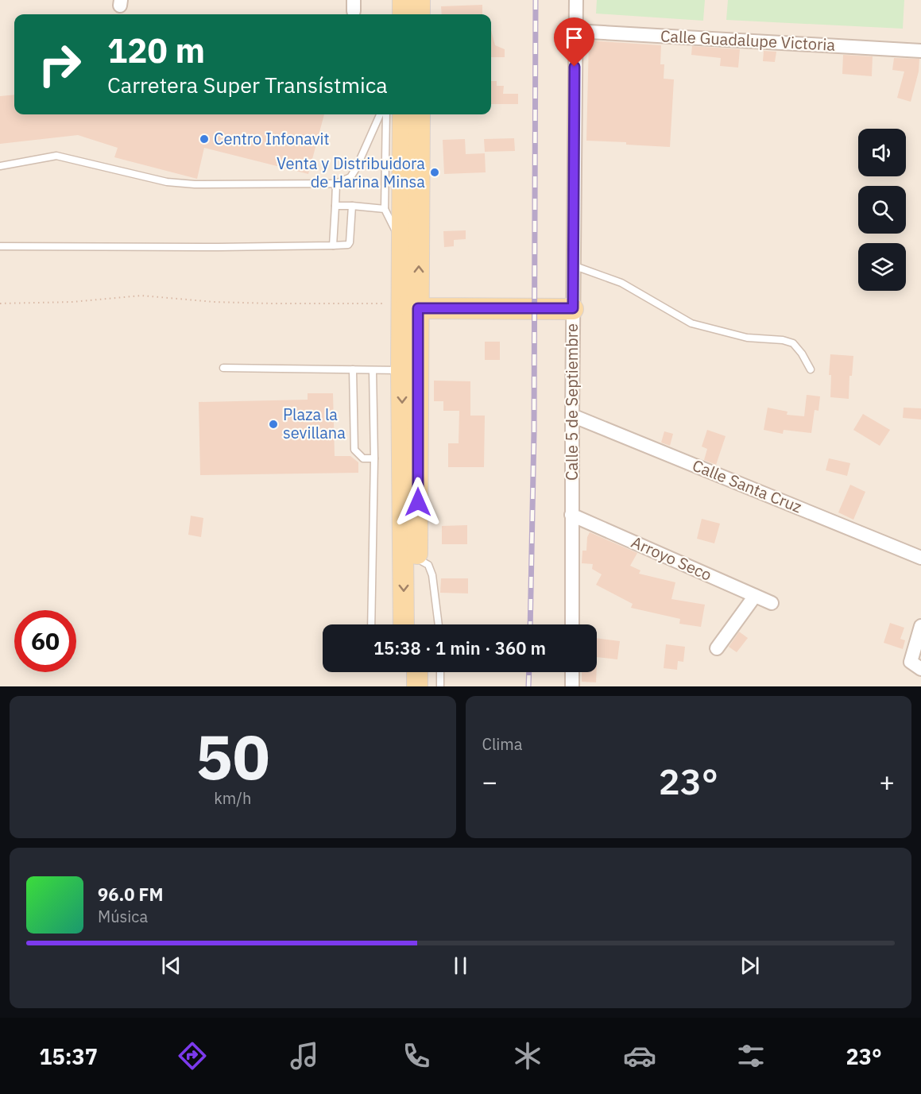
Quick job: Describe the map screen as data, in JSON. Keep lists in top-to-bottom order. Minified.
{"streets":{"street":["Calle Guadalupe Victoria","Calle 5 de Septiembre","Calle Santa Cruz","Arroyo Seco"]},"crossings":[["Calle Guadalupe Victoria","Calle 5 de Septiembre"],["Calle 5 de Septiembre","Calle Santa Cruz"],["Calle 5 de Septiembre","Arroyo Seco"]],"places":["Centro Infonavit","Venta y Distribuidora de Harina Minsa","Plaza la sevillana"],"page":{"turn":["120 m","Carretera Super Transístmica"],"limit":"60","trip":"15:38 · 1 min · 360 m","tile":[["50","km/h"],"Clima"],"heat":["−","23°","+"],"song":["96.0 FM","Música"],"tabs":["15:37","23°"]}}
